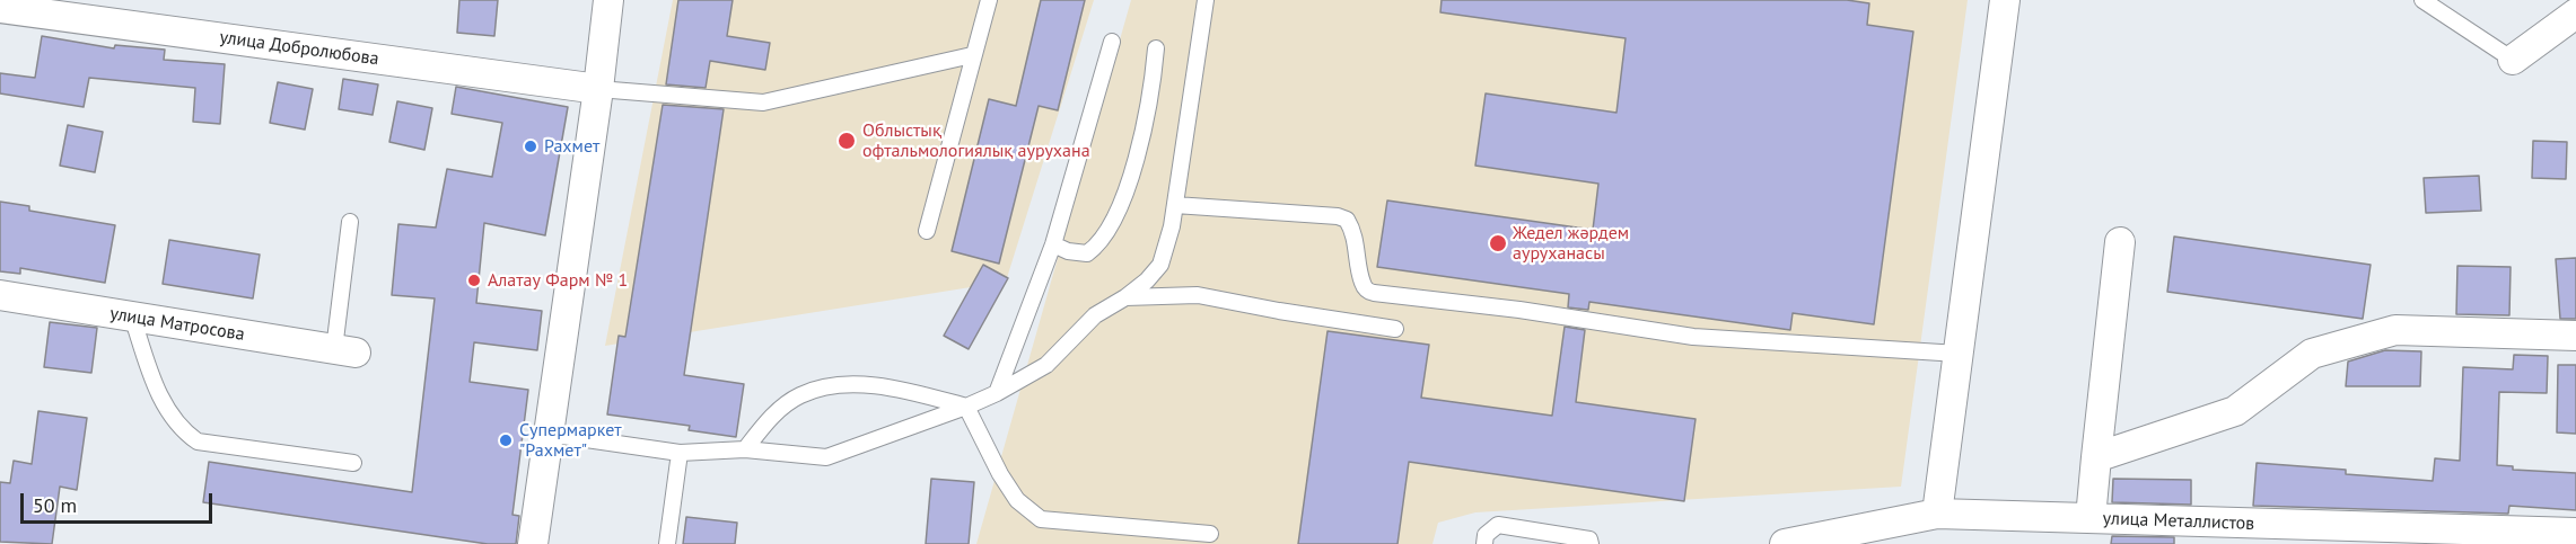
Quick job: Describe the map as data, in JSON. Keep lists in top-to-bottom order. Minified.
{"streets":{"street":["улица Добролюбова","улица Матросова","улица Металлистов"]},"places":["Облыстық офтальмологиялық аурухана","Рахмет","Жедел жәрдем ауруханасы","Алатау Фарм № 1","Супермаркет \"Рахмет\""],"scale_bar":"50 m"}
